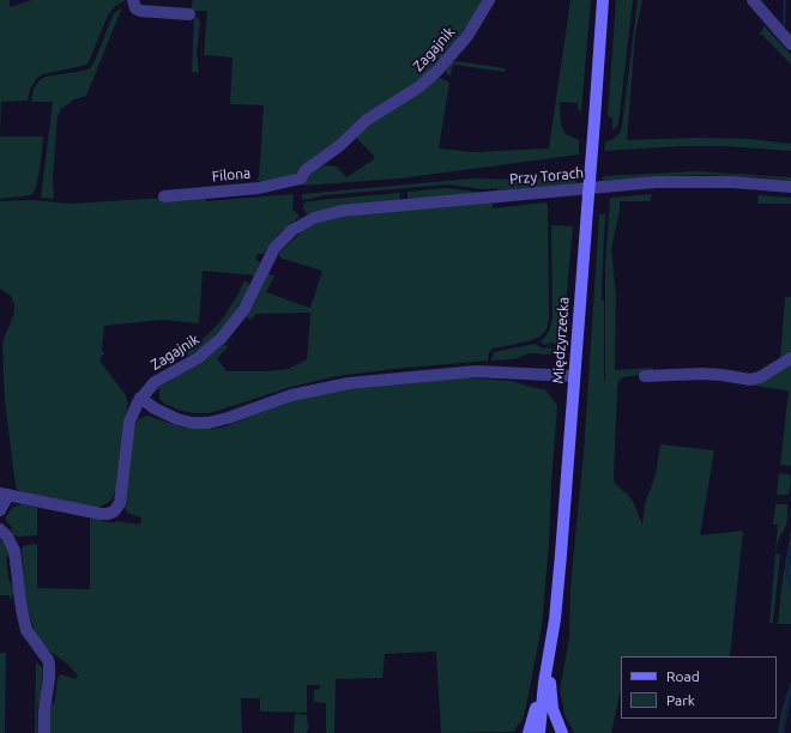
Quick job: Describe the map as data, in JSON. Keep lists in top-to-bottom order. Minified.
{"streets":{"main road":["Międzyrzecka"],"street":["Zagajnik","Filona","Przy Torach"]},"crossings":[["Zagajnik","Filona"],["Zagajnik","Przy Torach"]],"legend":["Road","Park"]}
